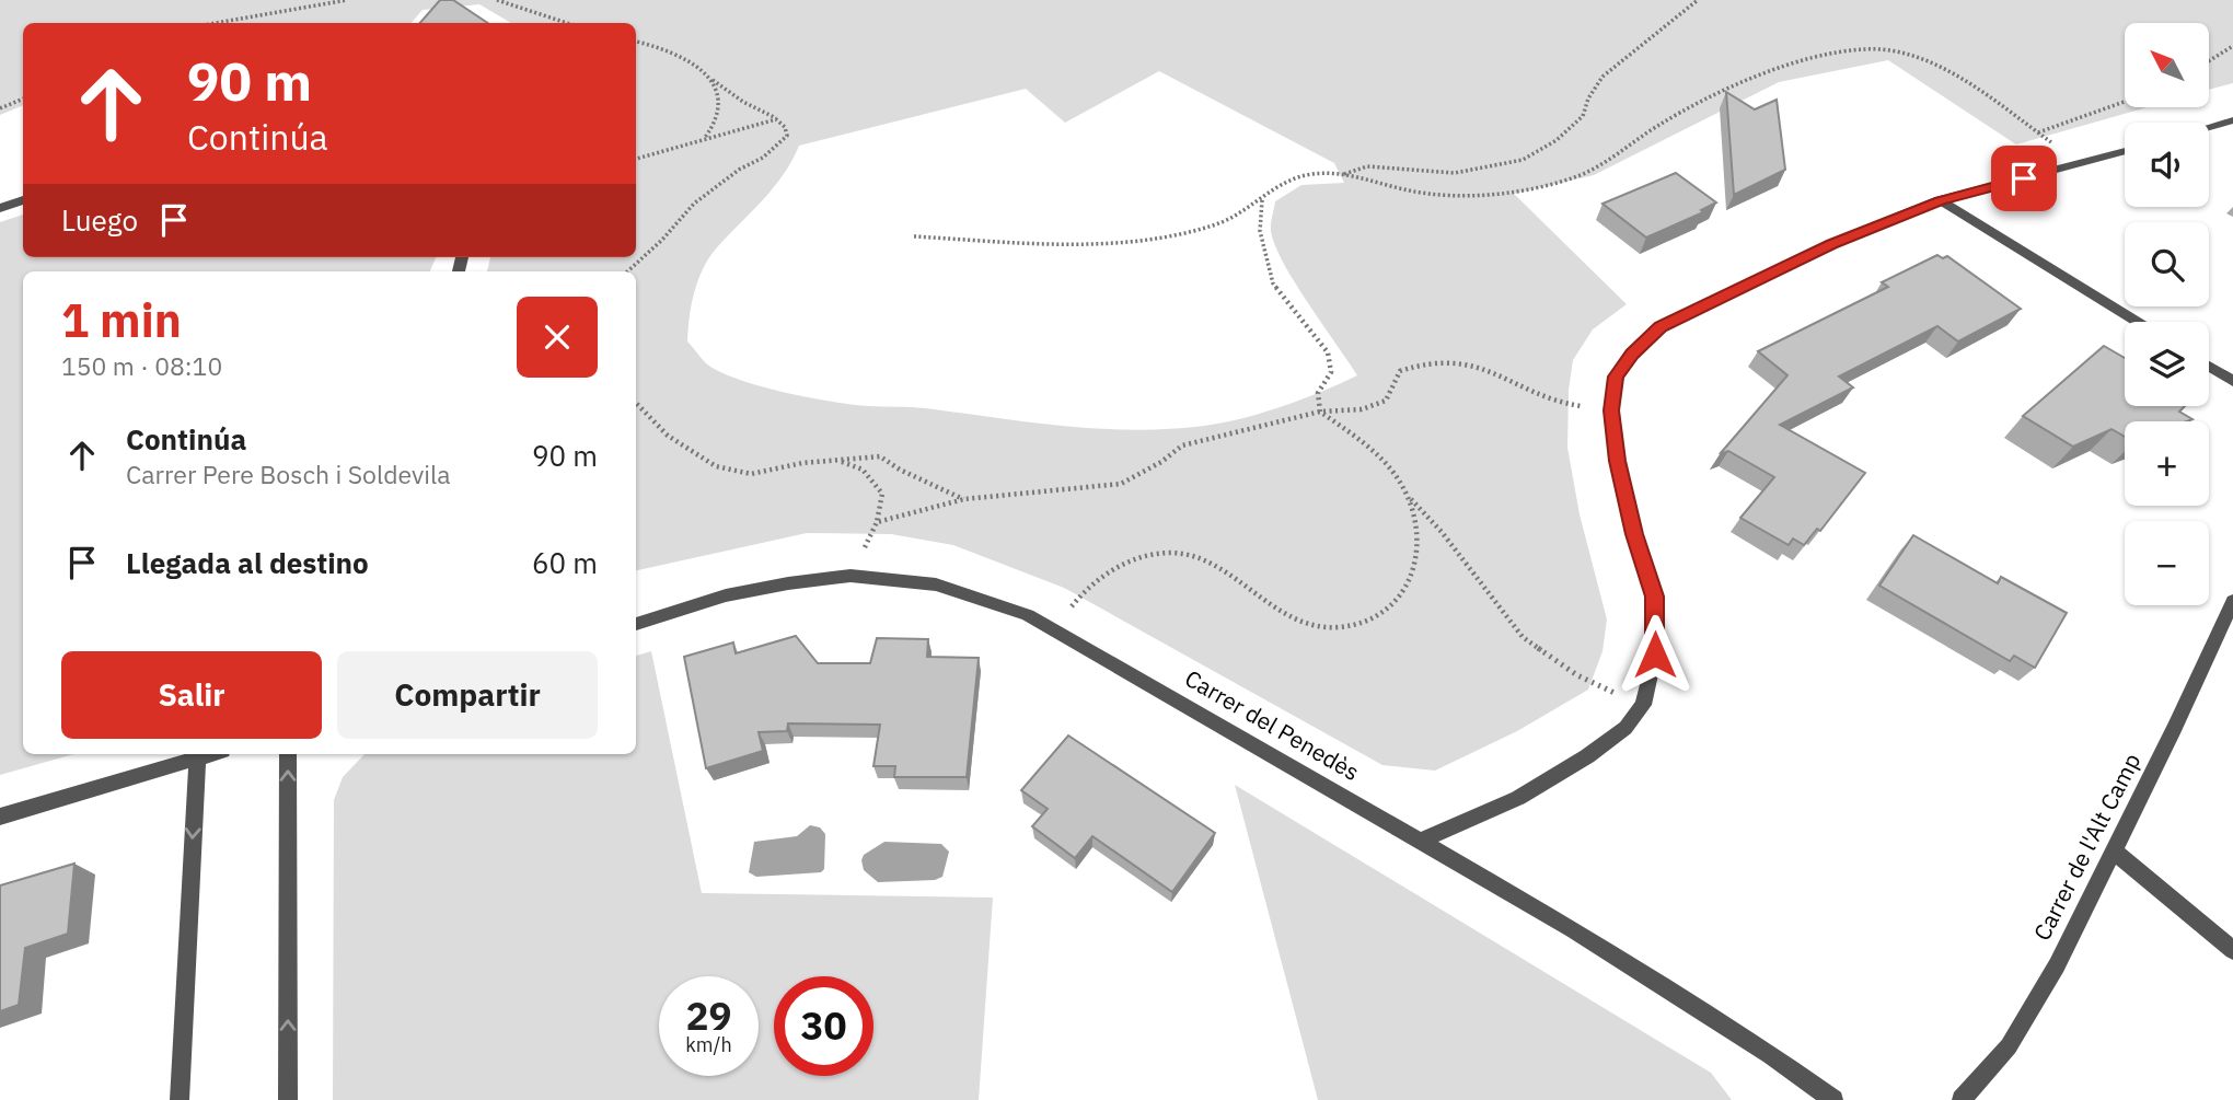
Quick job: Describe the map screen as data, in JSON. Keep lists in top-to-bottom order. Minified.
{"streets":{"street":["Carrer del Penedès","Carrer de l'Alt Camp"]},"north":"top left","page":{"map_buttons":["+","−"],"turn":["90 m","Continúa"],"then":"Luego","heading":["1 min","150 m · 08:10"],"list":[{"name":"Continúa","note":"Carrer Pere Bosch i Soldevila","value":"90 m"},{"name":"Llegada al destino","value":"60 m"}],"buttons":["Salir","Compartir"],"speed":"29 km/h","limit":"30"}}
